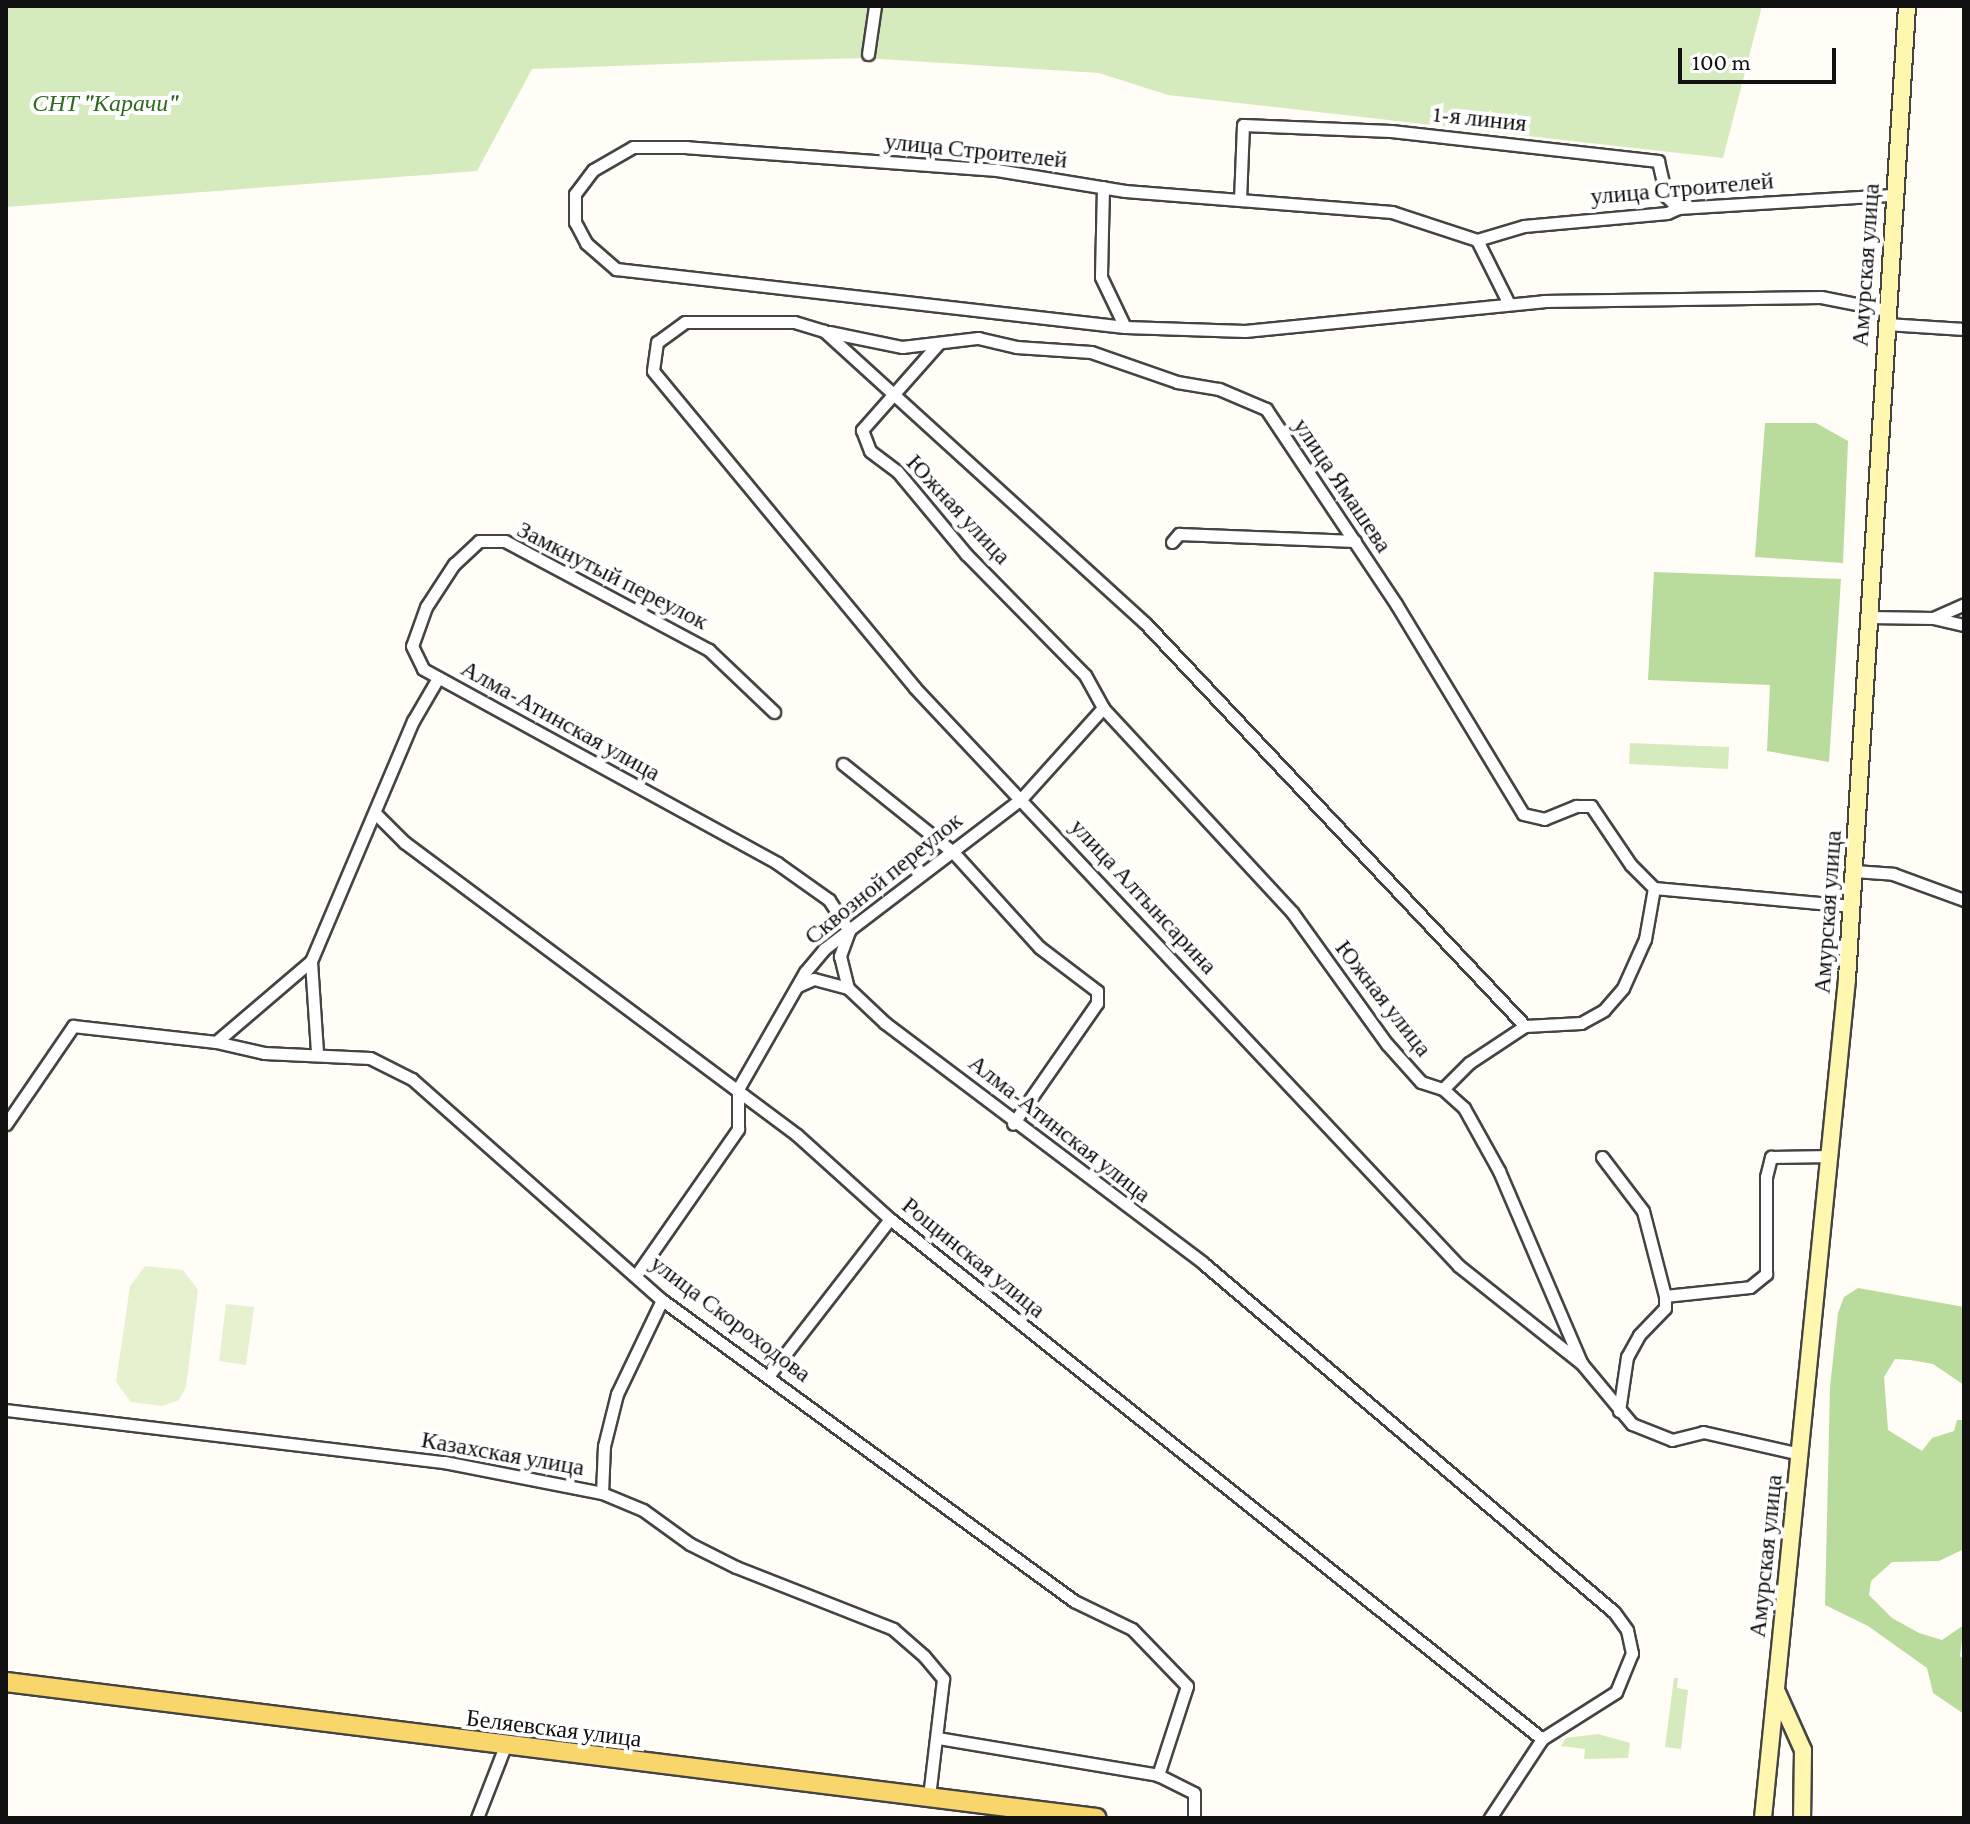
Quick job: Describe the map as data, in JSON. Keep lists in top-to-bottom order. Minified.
{"streets":{"main road":["Беляевская улица"],"street":["1-я линия","улица Строителей","Амурская улица","улица Ямашева","Южная улица","Замкнутый переулок","Алма-Атинская улица","Сквозной переулок","улица Алтынсарина","Рощинская улица","улица Скороходова","Казахская улица"]},"crossings":[["1-я линия","улица Строителей"],["улица Строителей","Амурская улица"],["Амурская улица","улица Алтынсарина"],["улица Ямашева","улица Алтынсарина"],["Южная улица","Сквозной переулок"],["Южная улица","улица Алтынсарина"],["Замкнутый переулок","Алма-Атинская улица"],["Алма-Атинская улица","Сквозной переулок"],["Алма-Атинская улица","Рощинская улица"],["Сквозной переулок","улица Алтынсарина"],["Сквозной переулок","Рощинская улица"],["Сквозной переулок","улица Скороходова"]],"parks":["СНТ \"Карачи\""],"scale_bar":"100 m"}
